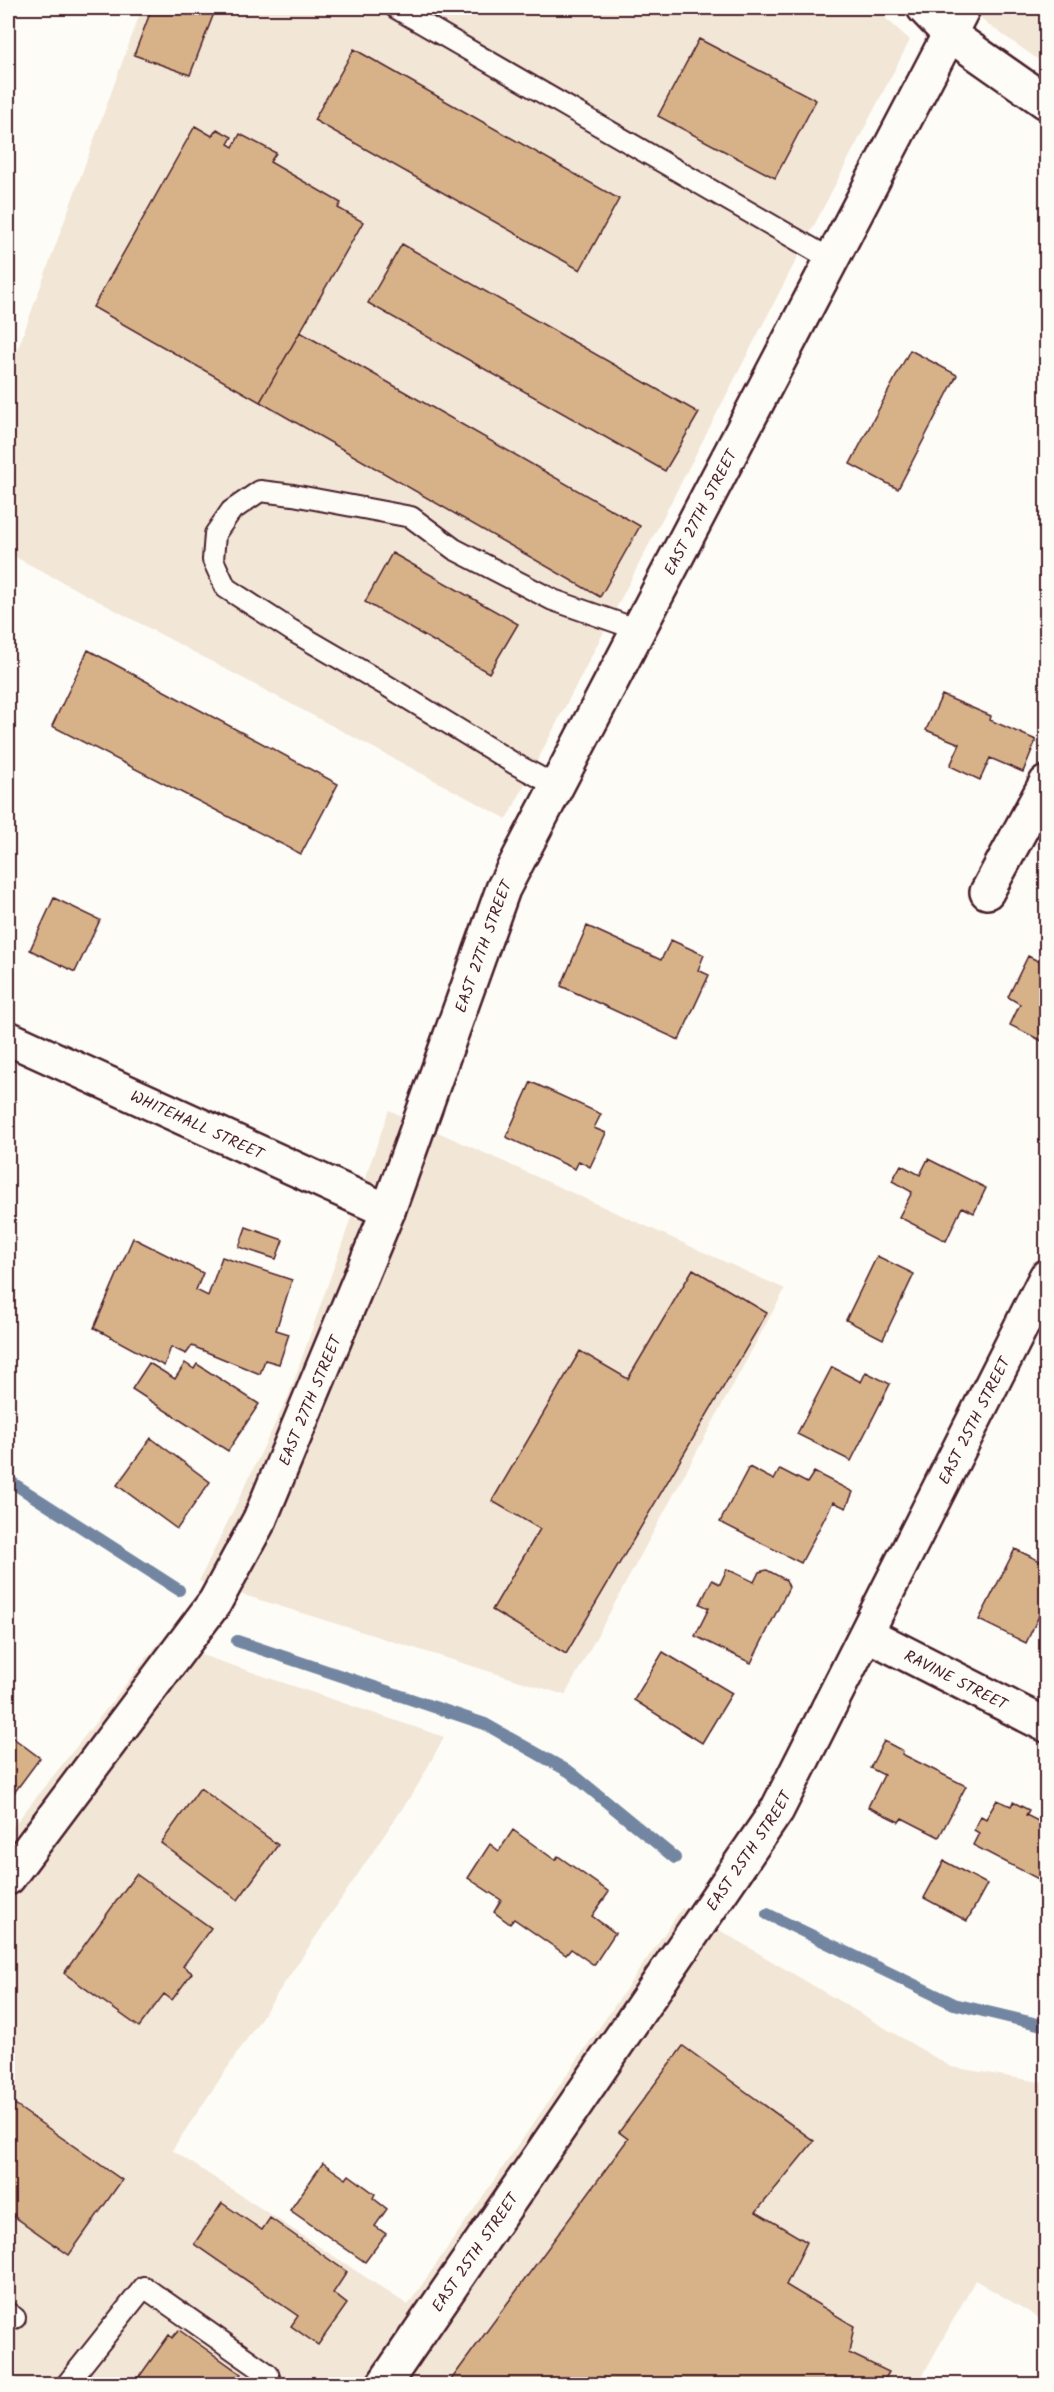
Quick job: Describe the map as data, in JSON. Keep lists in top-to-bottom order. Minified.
{"streets":{"street":["EAST 27TH STREET","WHITEHALL STREET","EAST 25TH STREET","RAVINE STREET"]},"crossings":[["EAST 27TH STREET","WHITEHALL STREET"],["EAST 25TH STREET","RAVINE STREET"]]}
